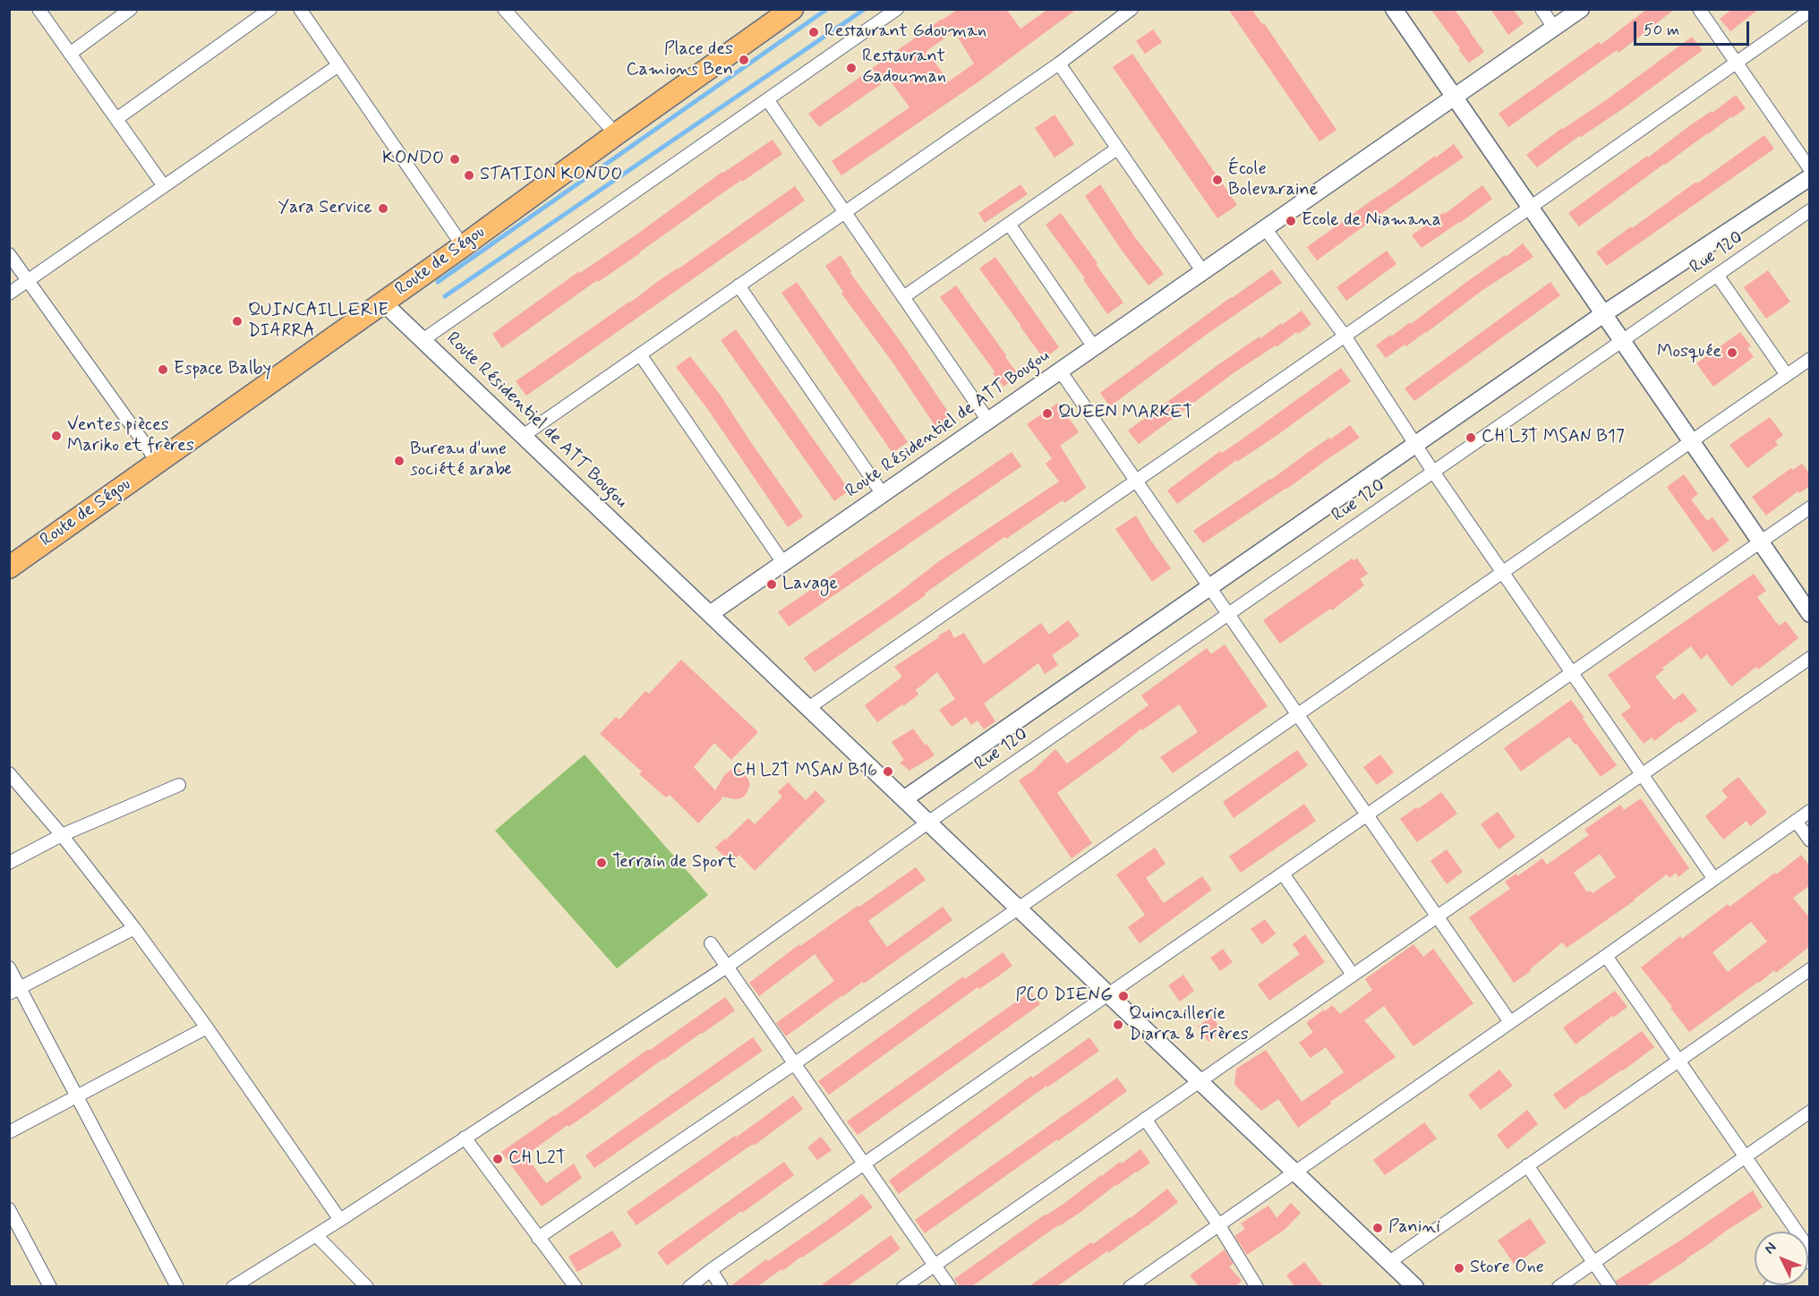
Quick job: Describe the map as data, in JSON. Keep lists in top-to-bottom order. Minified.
{"streets":{"highway":["Route de Ségou"],"street":["Rue 120","Route Résidentiel de ATT Bougou"]},"crossings":[["Route de Ségou","Route Résidentiel de ATT Bougou"]],"places":["Restaurant Gdouman","Place des Camions Ben","Restaurant Gadouman","KONDO","STATION KONDO","École Bolevaraine","Yara Service","Ecole de Niamana","QUINCAILLERIE DIARRA","Mosquée","Espace Balby","QUEEN MARKET","Ventes pièces Mariko et frères","CH L3T MSAN B17","Bureau d'une société arabe","Lavage","CH L2T MSAN B16","Terrain de Sport","PCO DIENG","Quincaillerie Diarra & Frères","CH L2T","Panini","Store One"],"scale_bar":"50 m","north":"top left"}
